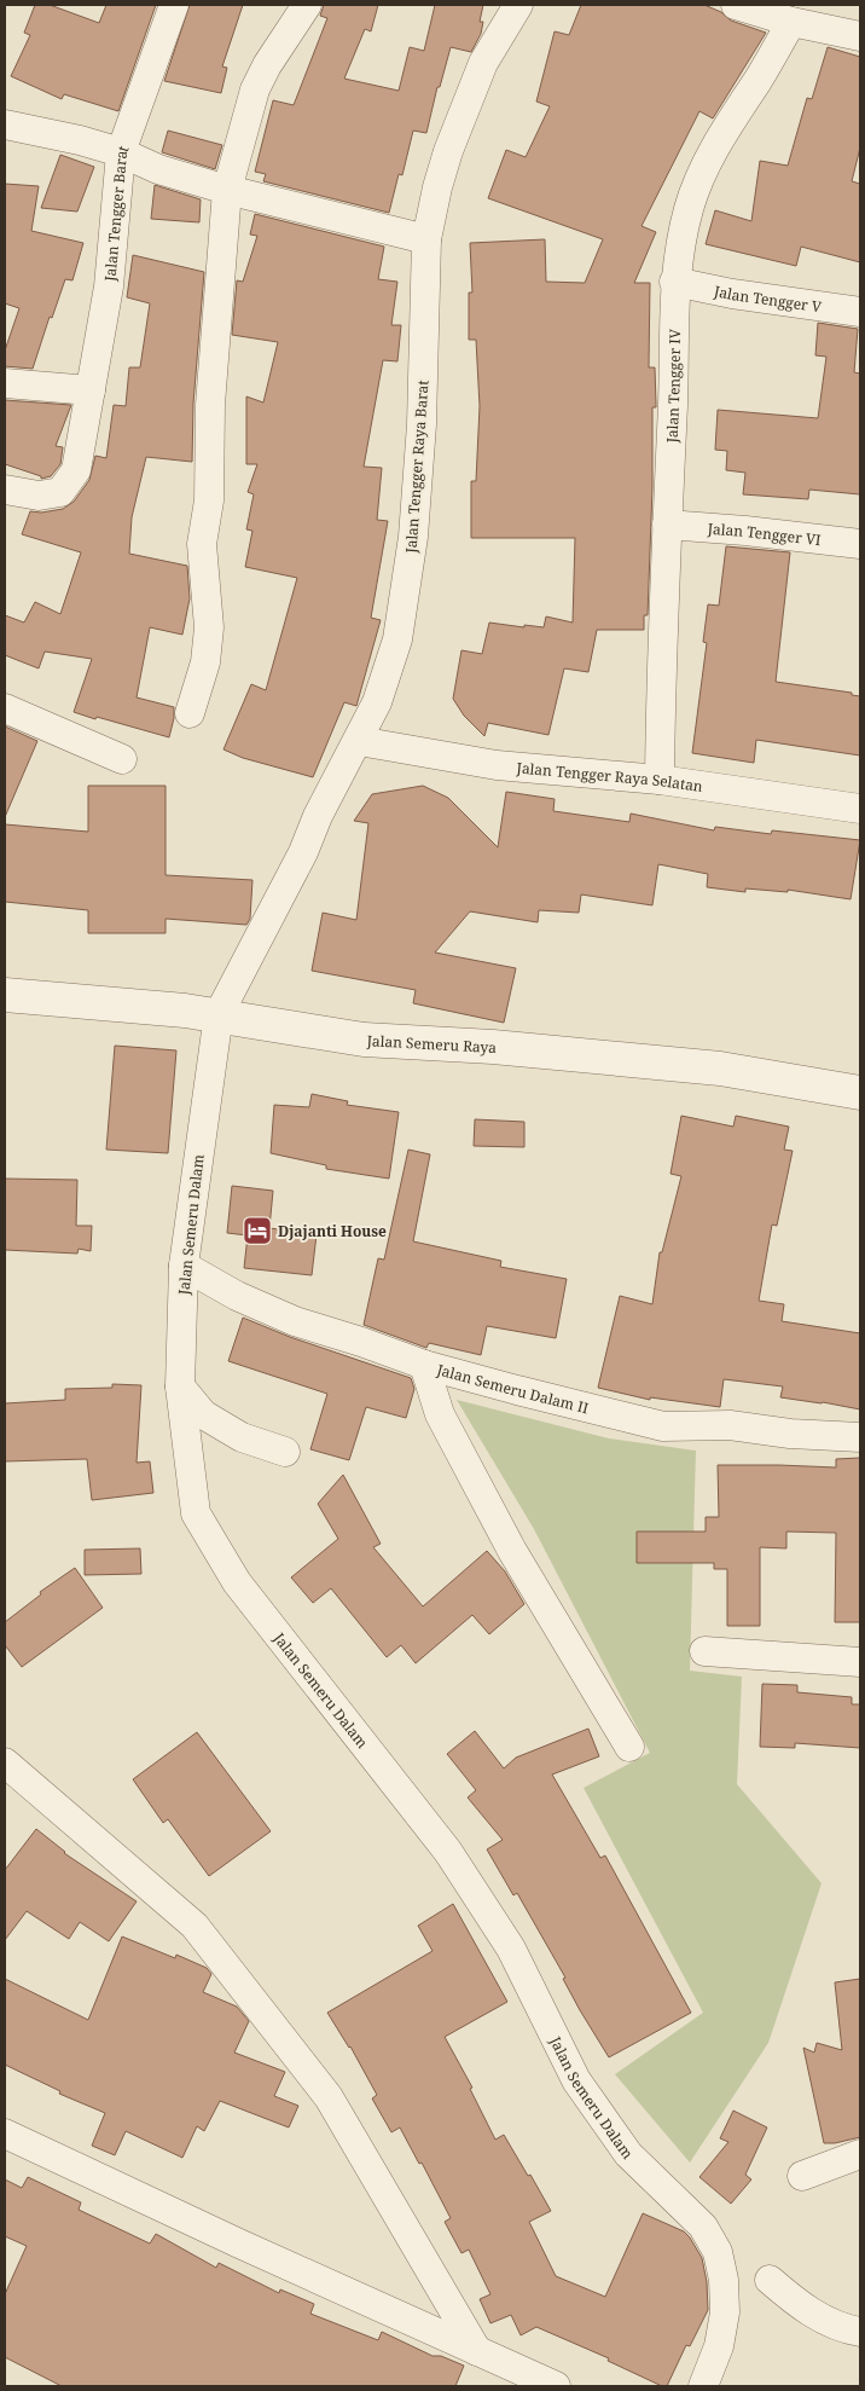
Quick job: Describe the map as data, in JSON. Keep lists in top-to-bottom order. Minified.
{"streets":{"street":["Jalan Tengger Barat","Jalan Tengger V","Jalan Tengger IV","Jalan Tengger Raya Barat","Jalan Tengger VI","Jalan Tengger Raya Selatan","Jalan Semeru Raya","Jalan Semeru Dalam","Jalan Semeru Dalam II"]},"crossings":[["Jalan Tengger Barat","Jalan Tengger Raya Barat"],["Jalan Tengger V","Jalan Tengger IV"],["Jalan Tengger IV","Jalan Tengger VI"],["Jalan Tengger IV","Jalan Tengger Raya Selatan"],["Jalan Tengger Raya Barat","Jalan Tengger Raya Selatan"],["Jalan Tengger Raya Barat","Jalan Semeru Raya"],["Jalan Tengger Raya Barat","Jalan Semeru Dalam"],["Jalan Semeru Raya","Jalan Semeru Dalam"],["Jalan Semeru Dalam","Jalan Semeru Dalam II"]],"places":{"hotel":["Djajanti House"]}}
